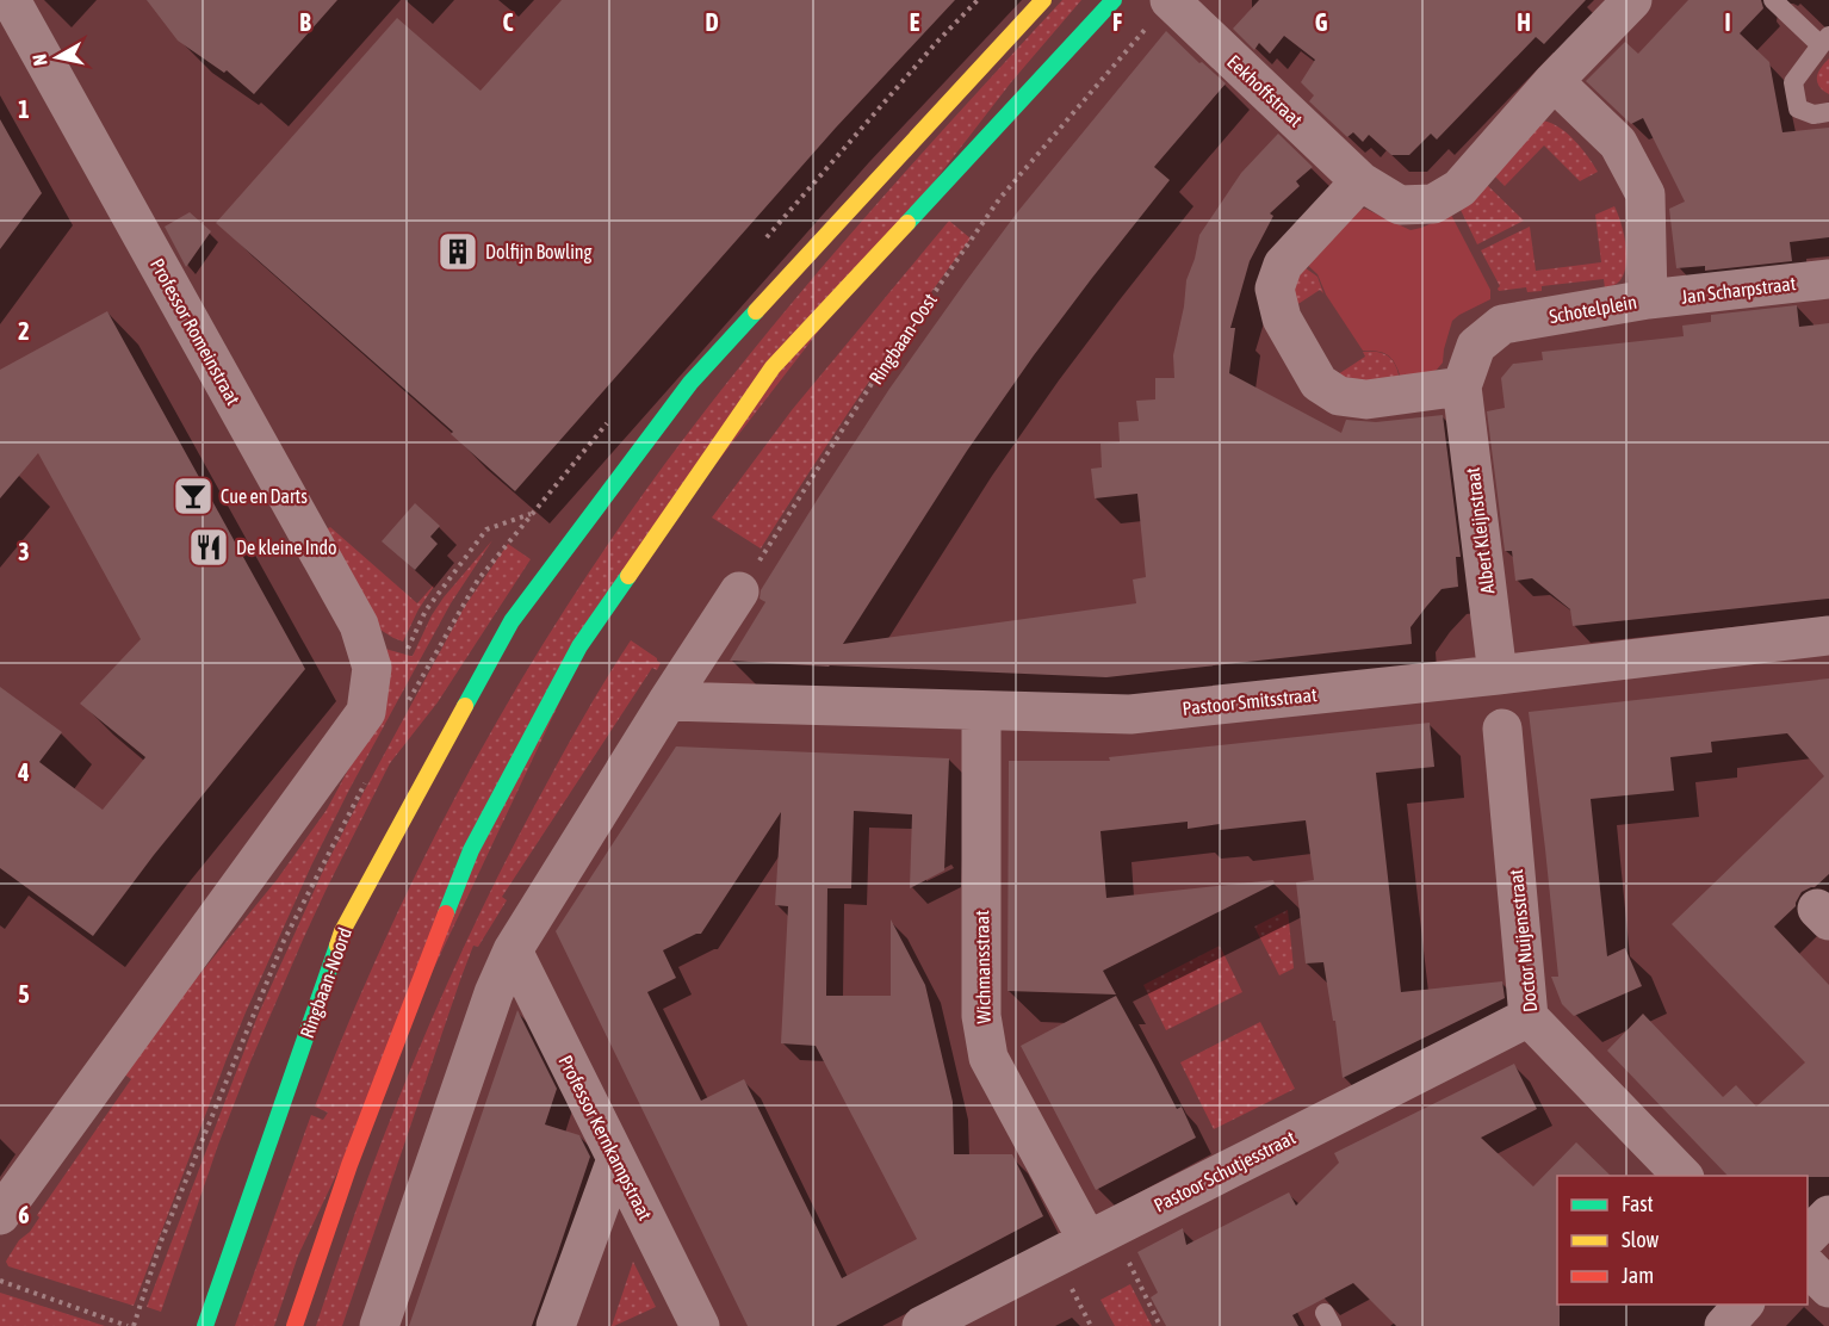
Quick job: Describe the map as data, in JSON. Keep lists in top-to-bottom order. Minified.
{"streets":{"main road":["Ringbaan-Noord"],"street":["Eekhoffstraat","Jan Scharpstraat","Schotelplein","Professor Romeinstraat","Albert Kleijnstraat","Pastoor Smitsstraat","Doctor Nuijensstraat","Wichmansstraat","Professor Kernkampstraat","Pastoor Schutjesstraat"],"path":["Ringbaan-Oost"]},"crossings":[["Eekhoffstraat","Ringbaan-Oost"],["Jan Scharpstraat","Schotelplein"],["Schotelplein","Albert Kleijnstraat"],["Albert Kleijnstraat","Pastoor Smitsstraat"],["Pastoor Smitsstraat","Wichmansstraat"],["Doctor Nuijensstraat","Pastoor Schutjesstraat"],["Wichmansstraat","Pastoor Schutjesstraat"]],"places":{"building":["Dolfijn Bowling"],"bar":["Cue en Darts"],"restaurant":["De kleine Indo"]},"legend":["Fast","Slow","Jam"],"north":"left","grid":{"columns":["B","C","D","E","F","G","H","I"],"rows":["1","2","3","4","5","6"]}}
